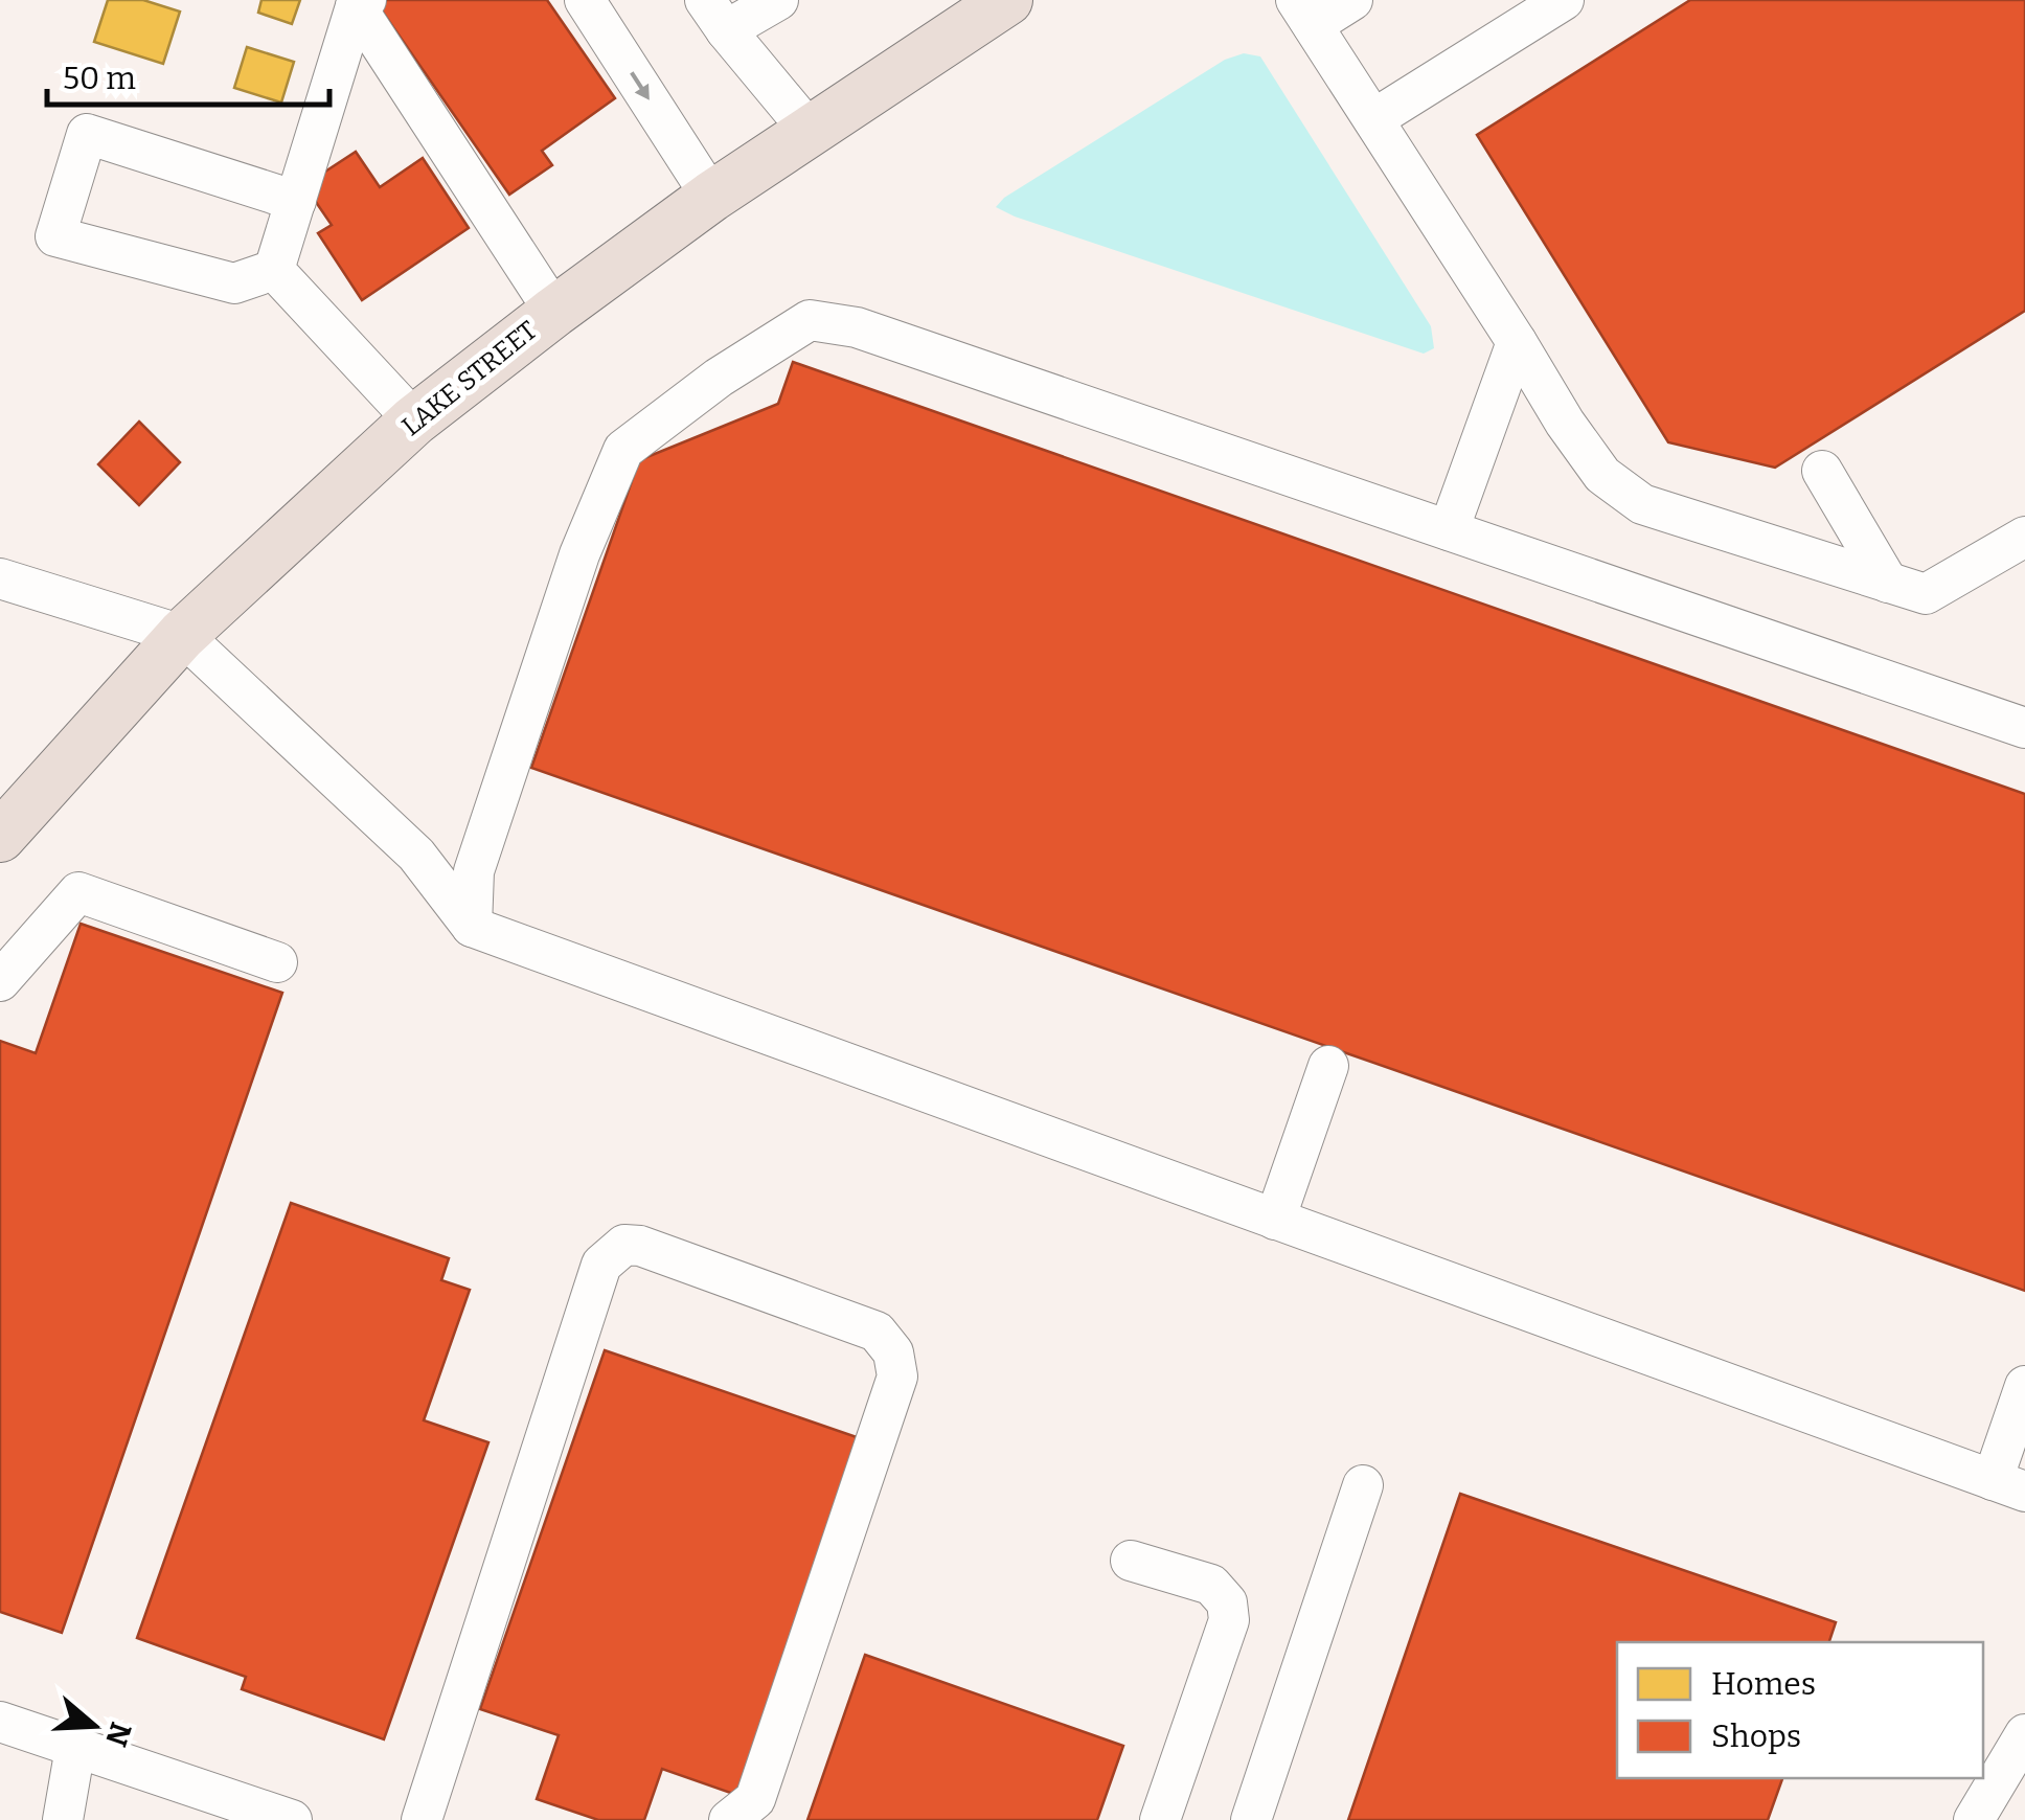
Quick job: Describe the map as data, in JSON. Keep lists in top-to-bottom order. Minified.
{"streets":{"main road":["LAKE STREET"]},"legend":["Homes","Shops"],"scale_bar":"50 m","north":"right"}
